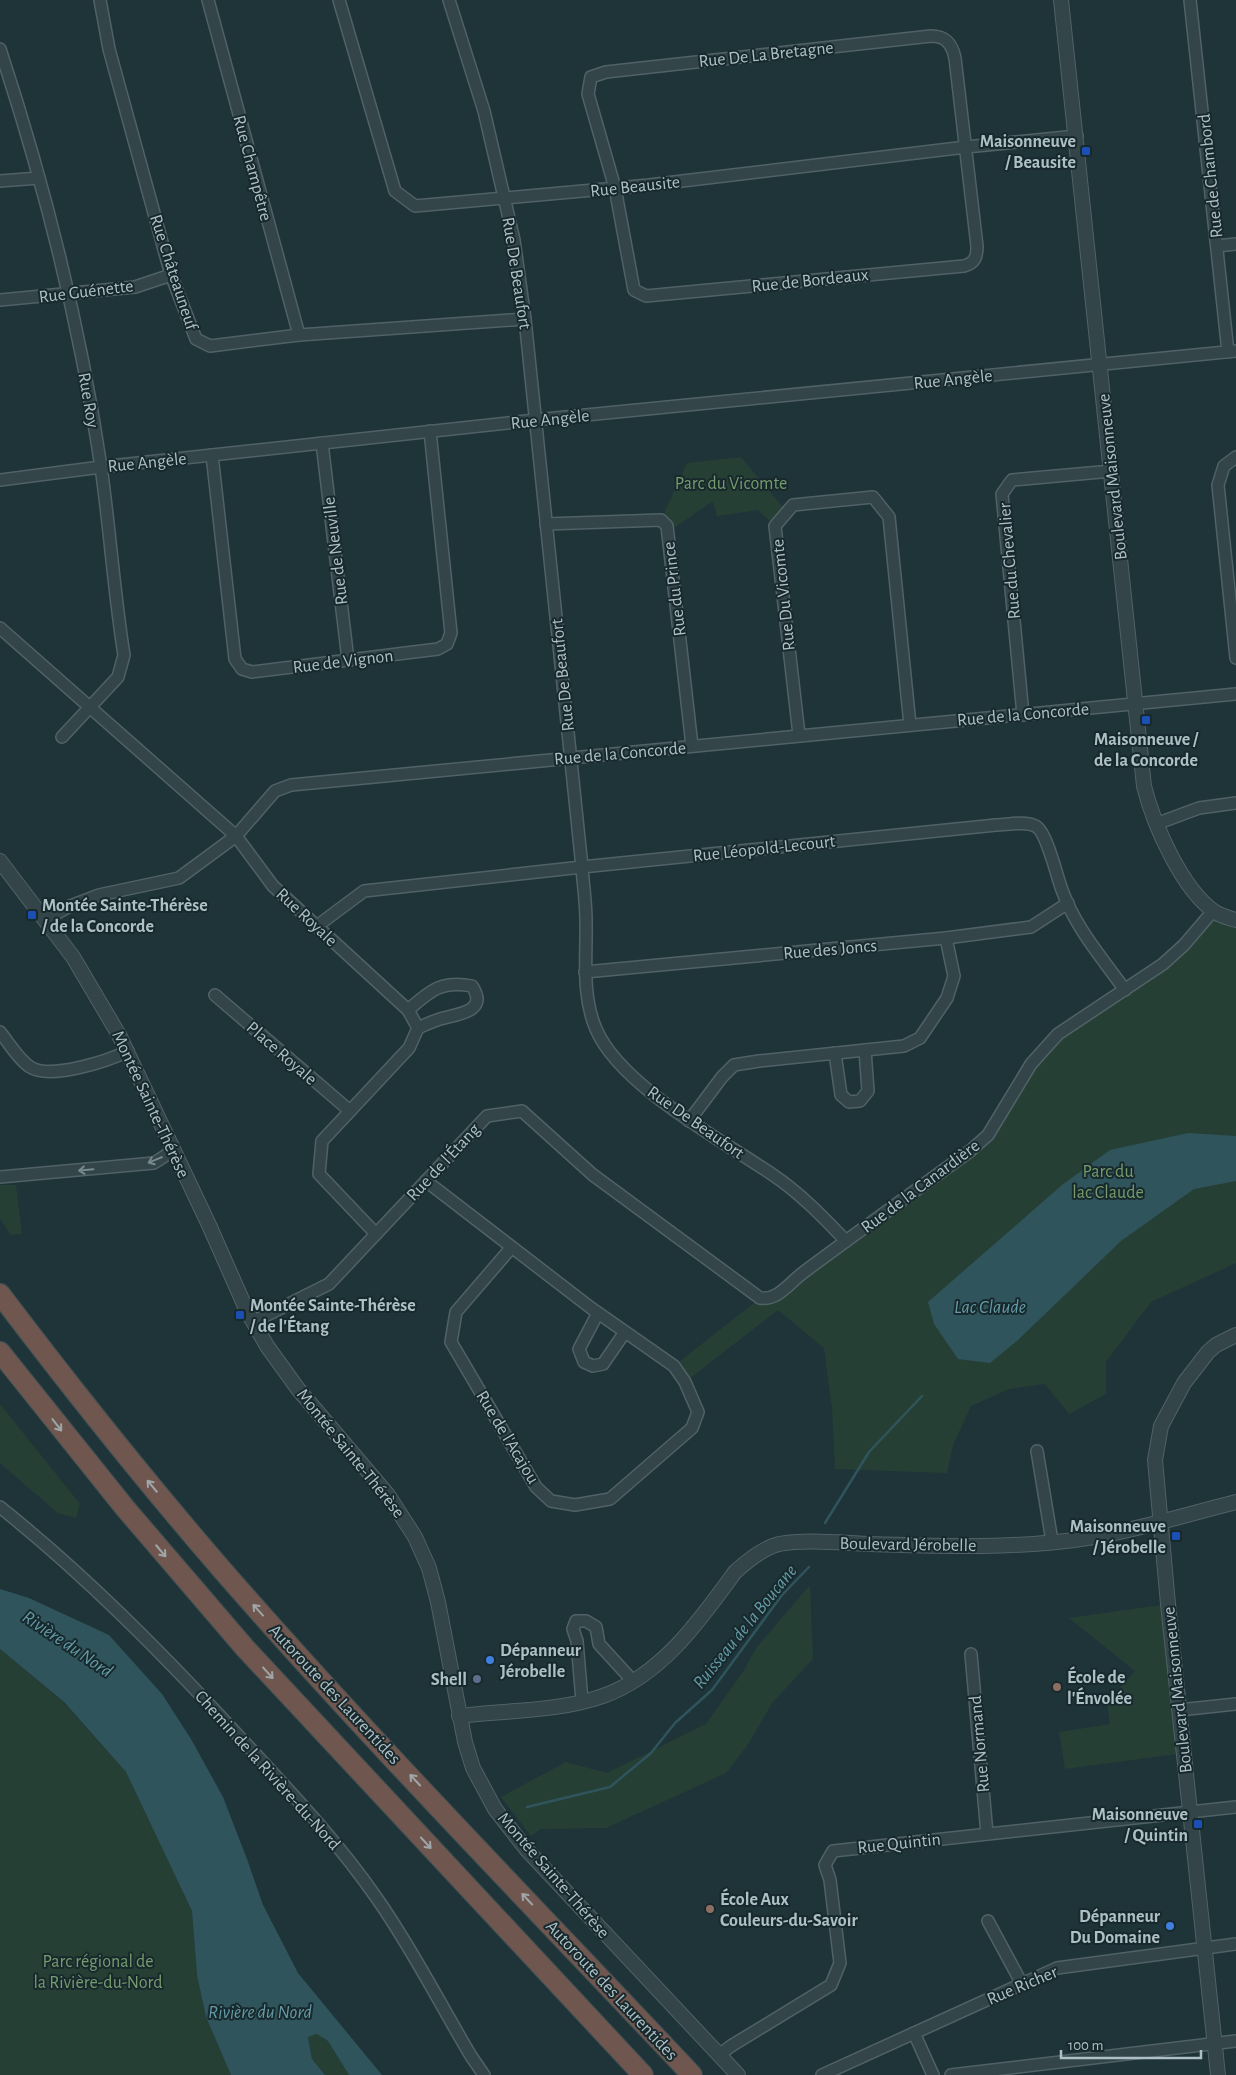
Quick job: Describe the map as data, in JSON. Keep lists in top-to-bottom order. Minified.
{"streets":{"highway":["Autoroute des Laurentides"],"street":["Rue De La Bretagne","Rue Champêtre","Rue de Chambord","Rue Beausite","Rue Châteauneuf","Rue De Beaufort","Rue de Bordeaux","Rue Guénette","Rue Angèle","Rue Roy","Boulevard Maisonneuve","Rue de Neuville","Rue du Chevalier","Rue du Prince","Rue Du Vicomte","Rue de Vignon","Rue de la Concorde","Rue Léopold-Lecourt","Rue Royale","Rue des Joncs","Place Royale","Montée Sainte-Thérèse","Rue de l'Étang","Rue de la Canardière","Rue de l'Acajou","Boulevard Jérobelle","Rue Normand","Chemin de la Rivière-du-Nord","Rue Quintin","Rue Richer"]},"crossings":[["Rue De La Bretagne","Rue Beausite"],["Rue De La Bretagne","Rue de Bordeaux"],["Rue Champêtre","Rue Châteauneuf"],["Rue de Chambord","Rue Angèle"],["Rue Beausite","Rue De Beaufort"],["Rue Beausite","Rue de Bordeaux"],["Rue Beausite","Boulevard Maisonneuve"],["Rue Châteauneuf","Rue De Beaufort"],["Rue Châteauneuf","Rue Guénette"],["Rue De Beaufort","Rue Angèle"],["Rue De Beaufort","Rue du Prince"],["Rue De Beaufort","Rue de la Concorde"],["Rue De Beaufort","Rue Léopold-Lecourt"],["Rue De Beaufort","Rue des Joncs"],["Rue De Beaufort","Rue de la Canardière"],["Rue Guénette","Rue Roy"],["Rue Angèle","Rue Roy"],["Rue Angèle","Boulevard Maisonneuve"],["Rue Angèle","Rue de Neuville"],["Rue Angèle","Rue de Vignon"],["Rue Roy","Rue Royale"],["Boulevard Maisonneuve","Rue du Chevalier"],["Boulevard Maisonneuve","Rue de la Concorde"],["Boulevard Maisonneuve","Rue de la Canardière"],["Boulevard Maisonneuve","Boulevard Jérobelle"],["Boulevard Maisonneuve","Rue Quintin"],["Boulevard Maisonneuve","Rue Richer"],["Rue de Neuville","Rue de Vignon"],["Rue du Chevalier","Rue de la Concorde"],["Rue du Prince","Rue de la Concorde"],["Rue Du Vicomte","Rue de la Concorde"],["Rue de la Concorde","Rue Royale"],["Rue de la Concorde","Montée Sainte-Thérèse"],["Rue Léopold-Lecourt","Rue Royale"],["Rue Léopold-Lecourt","Rue des Joncs"],["Rue Léopold-Lecourt","Rue de la Canardière"],["Montée Sainte-Thérèse","Rue de l'Étang"],["Montée Sainte-Thérèse","Boulevard Jérobelle"],["Montée Sainte-Thérèse","Rue Quintin"],["Rue de l'Étang","Rue de la Canardière"],["Rue de l'Étang","Rue de l'Acajou"],["Rue Normand","Rue Quintin"]],"water":["Lac Claude","Ruisseau de la Boucane","Rivière du Nord"],"parks":["Parc du Vicomte","Parc du lac Claude","Parc régional de la Rivière-du-Nord"],"places":{"transit":["Maisonneuve / Beausite","Maisonneuve / de la Concorde","Montée Sainte-Thérèse / de la Concorde","Montée Sainte-Thérèse / de l'Étang","Maisonneuve / Jérobelle","Maisonneuve / Quintin"],"other":["Dépanneur Jérobelle","Shell","École de l'Énvolée","École Aux Couleurs-du-Savoir","Dépanneur Du Domaine"]},"scale_bar":"100 m"}
